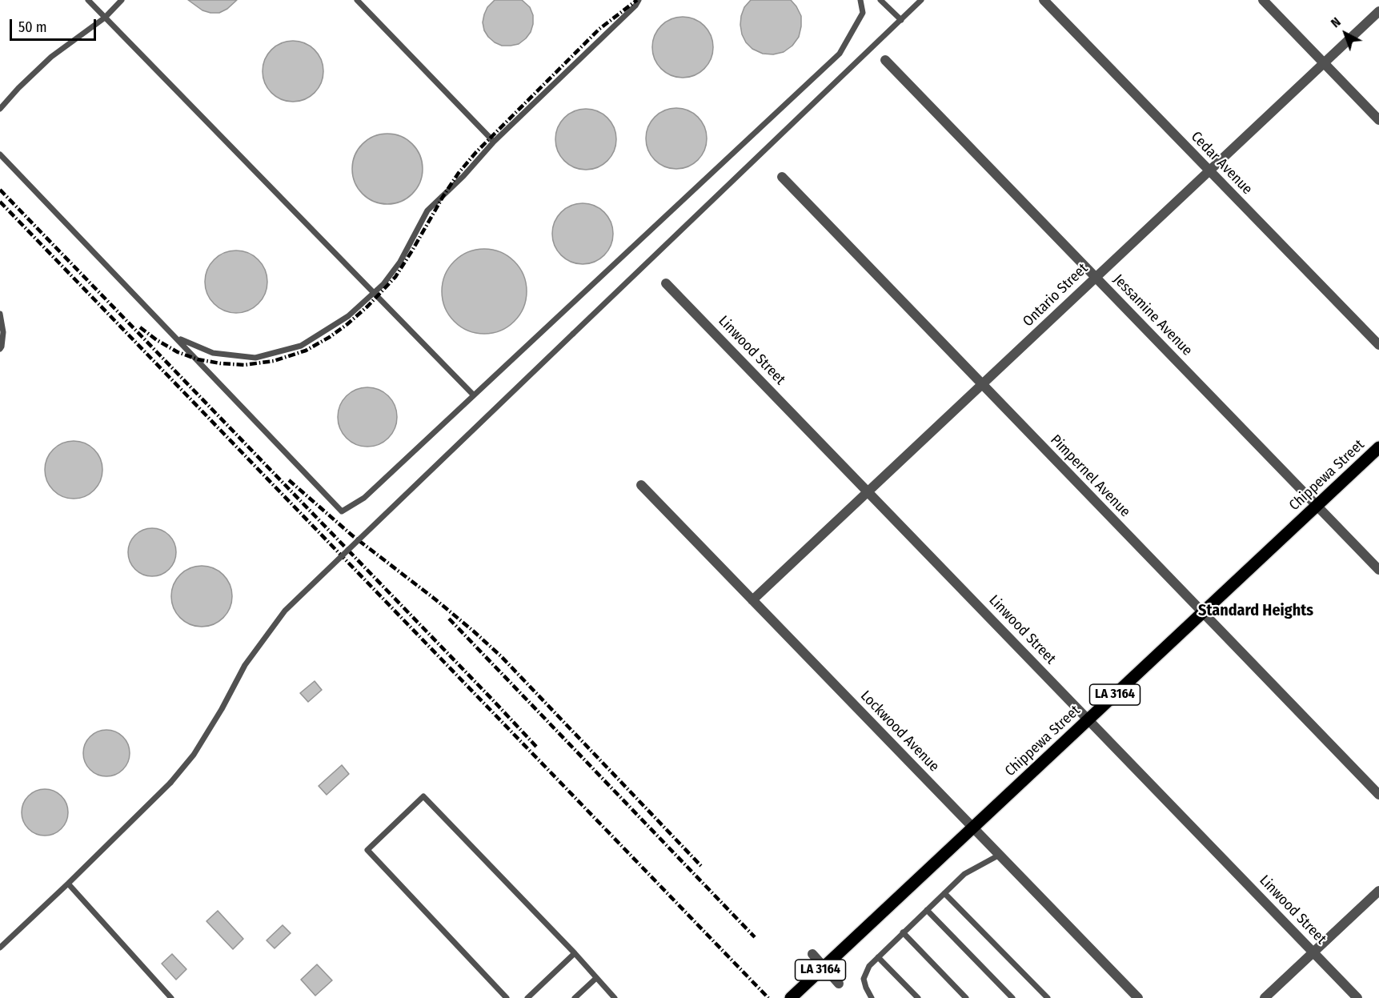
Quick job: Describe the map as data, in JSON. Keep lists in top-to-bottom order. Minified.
{"streets":{"main road":["Chippewa Street","LA 3164"],"street":["Cedar Avenue","Ontario Street","Jessamine Avenue","Linwood Street","Pimpernel Avenue","Lockwood Avenue"]},"crossings":[["Cedar Avenue","Ontario Street"],["Ontario Street","Jessamine Avenue"],["Ontario Street","Linwood Street"],["Ontario Street","Pimpernel Avenue"],["Ontario Street","Lockwood Avenue"],["Jessamine Avenue","Chippewa Street"],["Linwood Street","Chippewa Street"],["Chippewa Street","Pimpernel Avenue"],["Chippewa Street","Lockwood Avenue"]],"districts":["Standard Heights"],"scale_bar":"50 m","north":"top left"}
